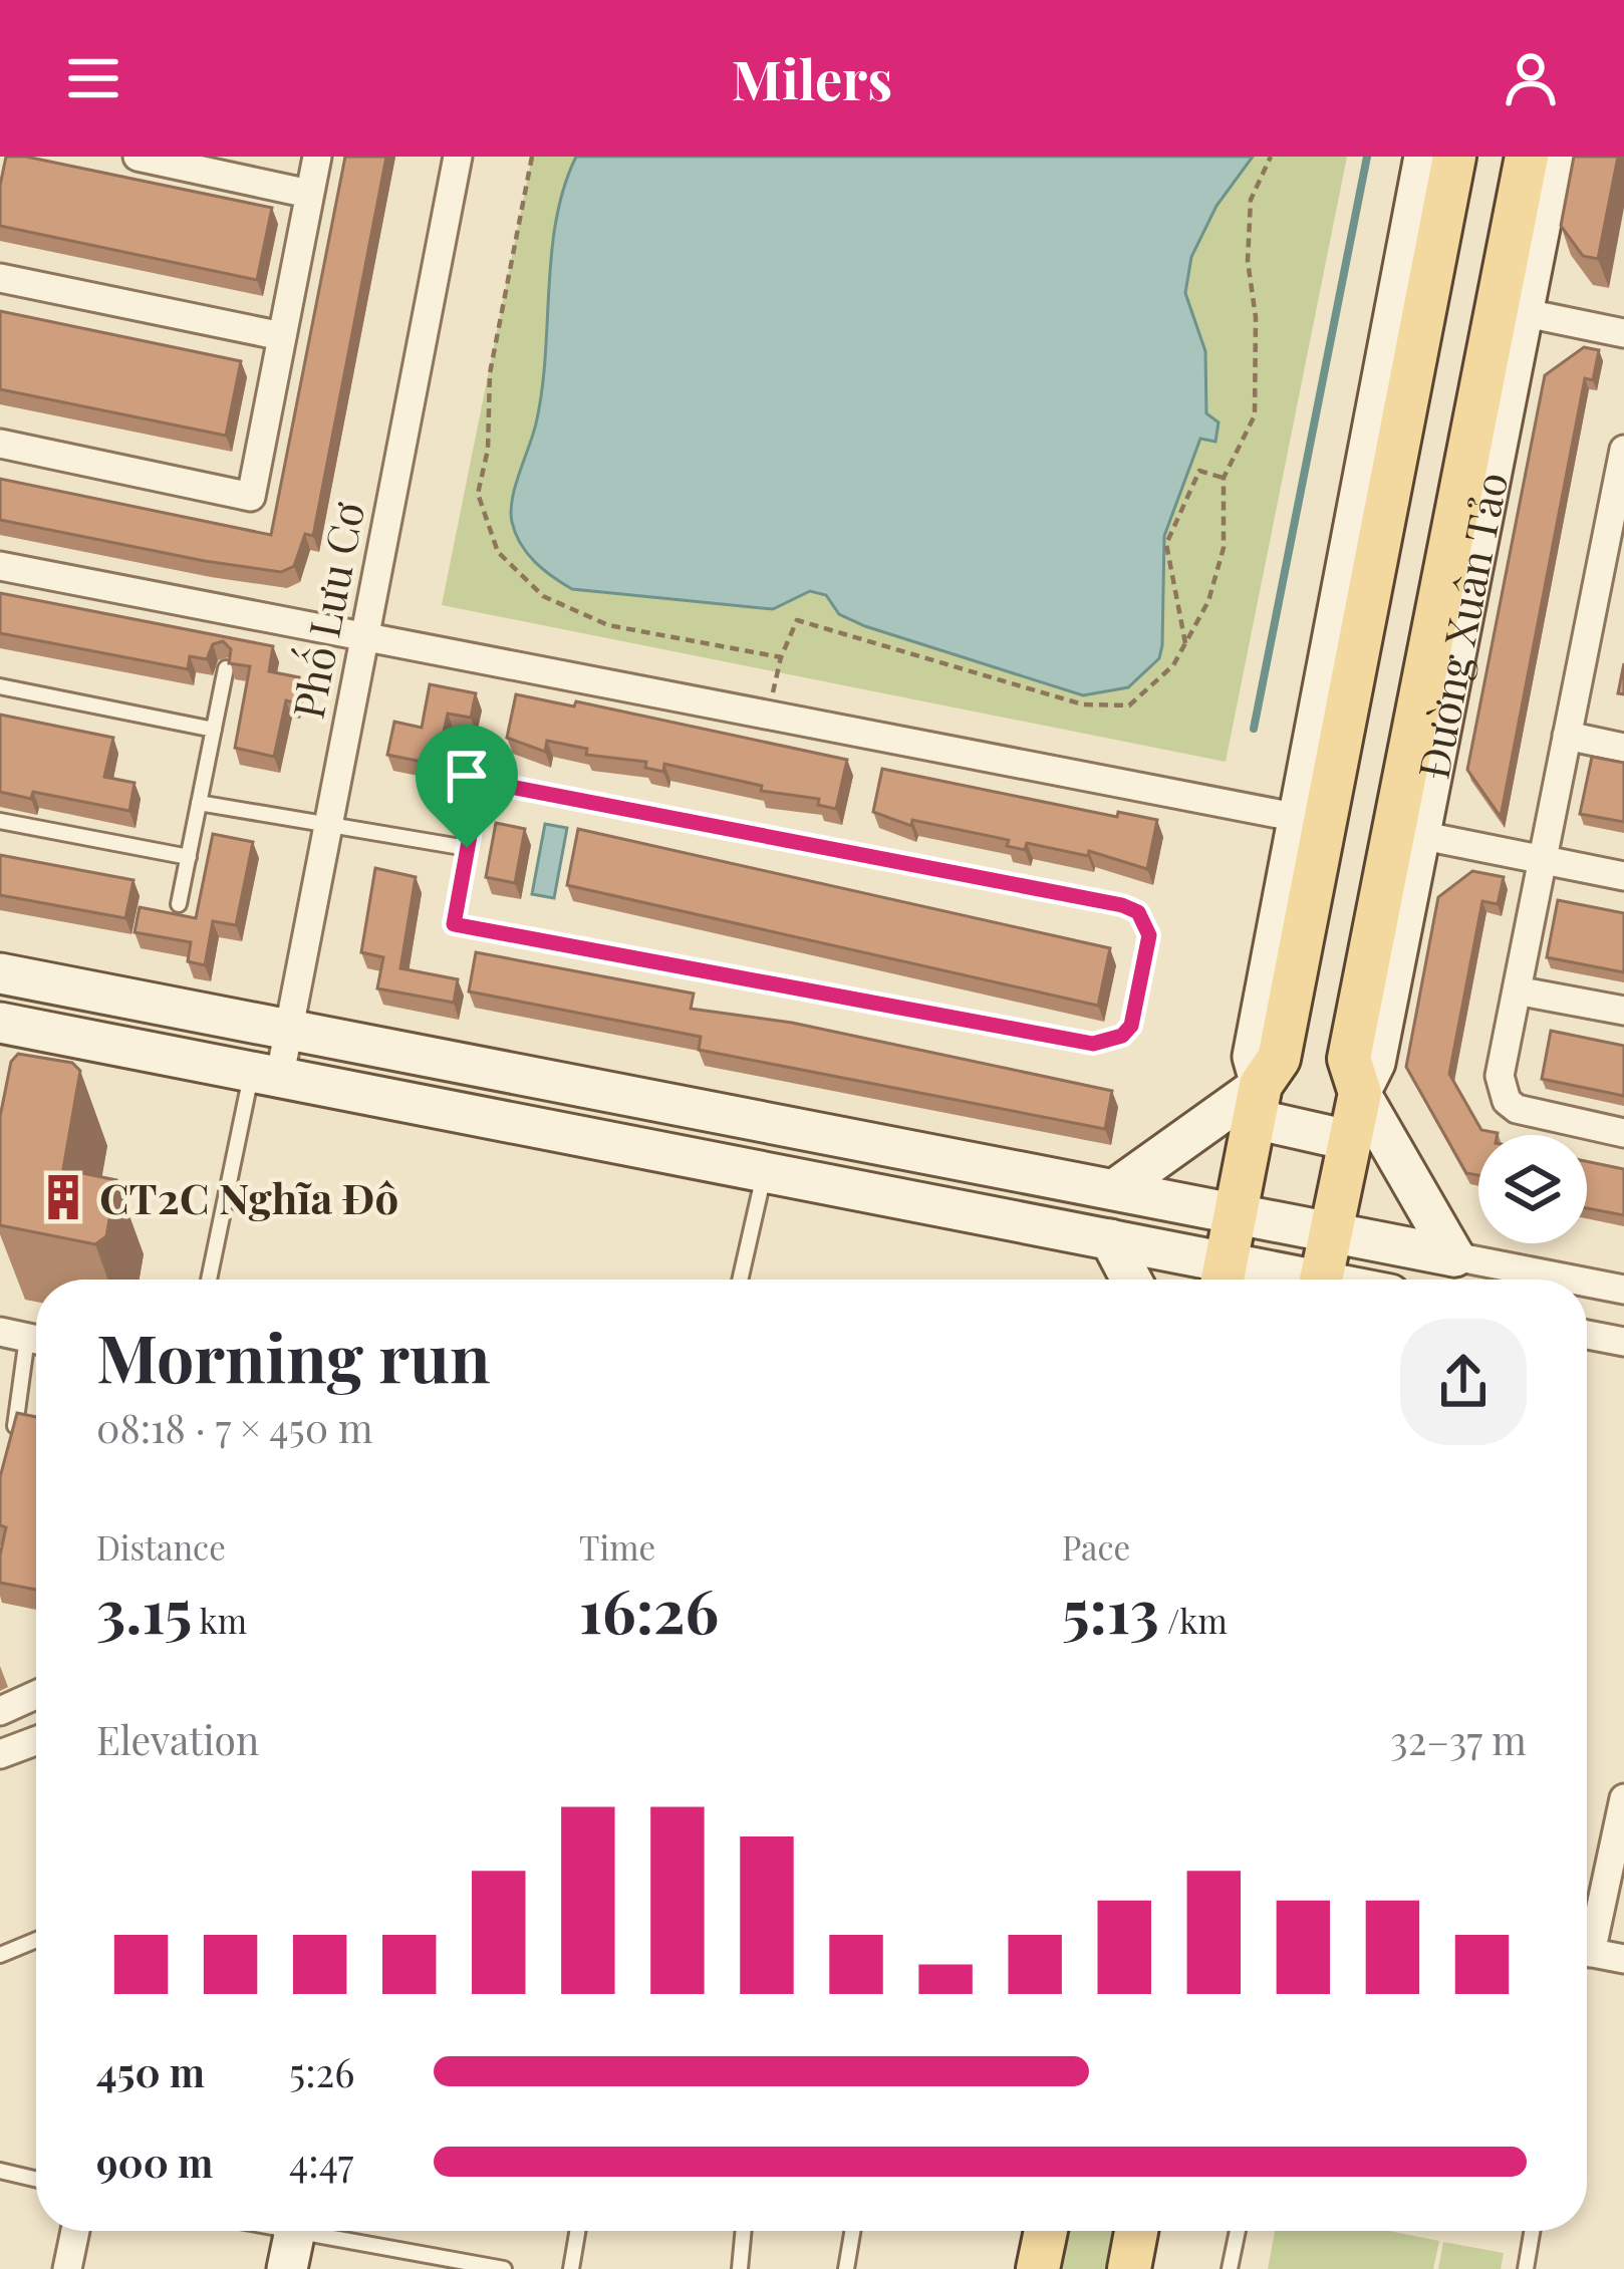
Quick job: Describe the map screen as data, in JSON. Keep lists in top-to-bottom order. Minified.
{"streets":{"main road":["Đường Xuân Tảo"],"street":["Phố Lưu Cơ"]},"places":{"building":["CT2C Nghĩa Đô"]},"page":{"header":"Milers","heading":["Morning run","08:18 · 7 × 450 m"],"stats":[["Distance","3.15 km"],["Time","16:26"],["Pace","5:13 /km"]],"chart":["Elevation","32–37 m"],"list":[{"name":"450 m","note":"5:26"},{"name":"900 m","note":"4:47"}]}}
